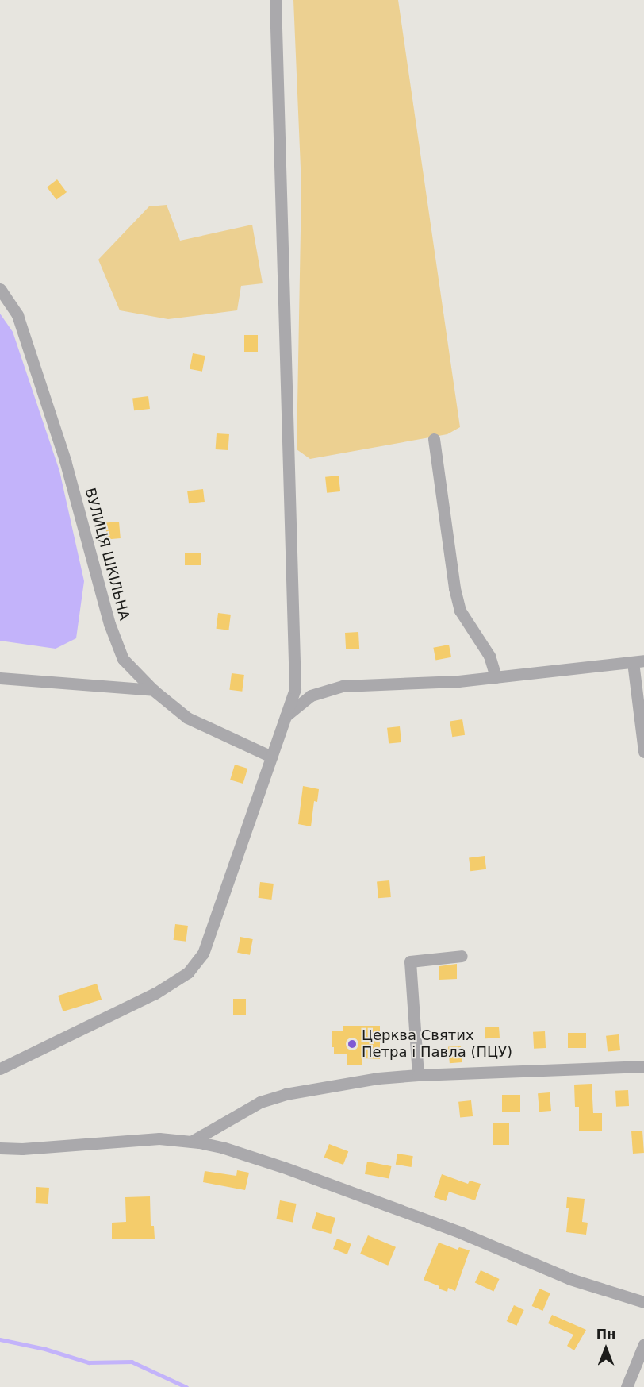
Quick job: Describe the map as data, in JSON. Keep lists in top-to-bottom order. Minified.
{"streets":{"street":["ВУЛИЦЯ ШКІЛЬНА"]},"places":["Церква Святих Петра і Павла (ПЦУ)"],"north":"top"}
